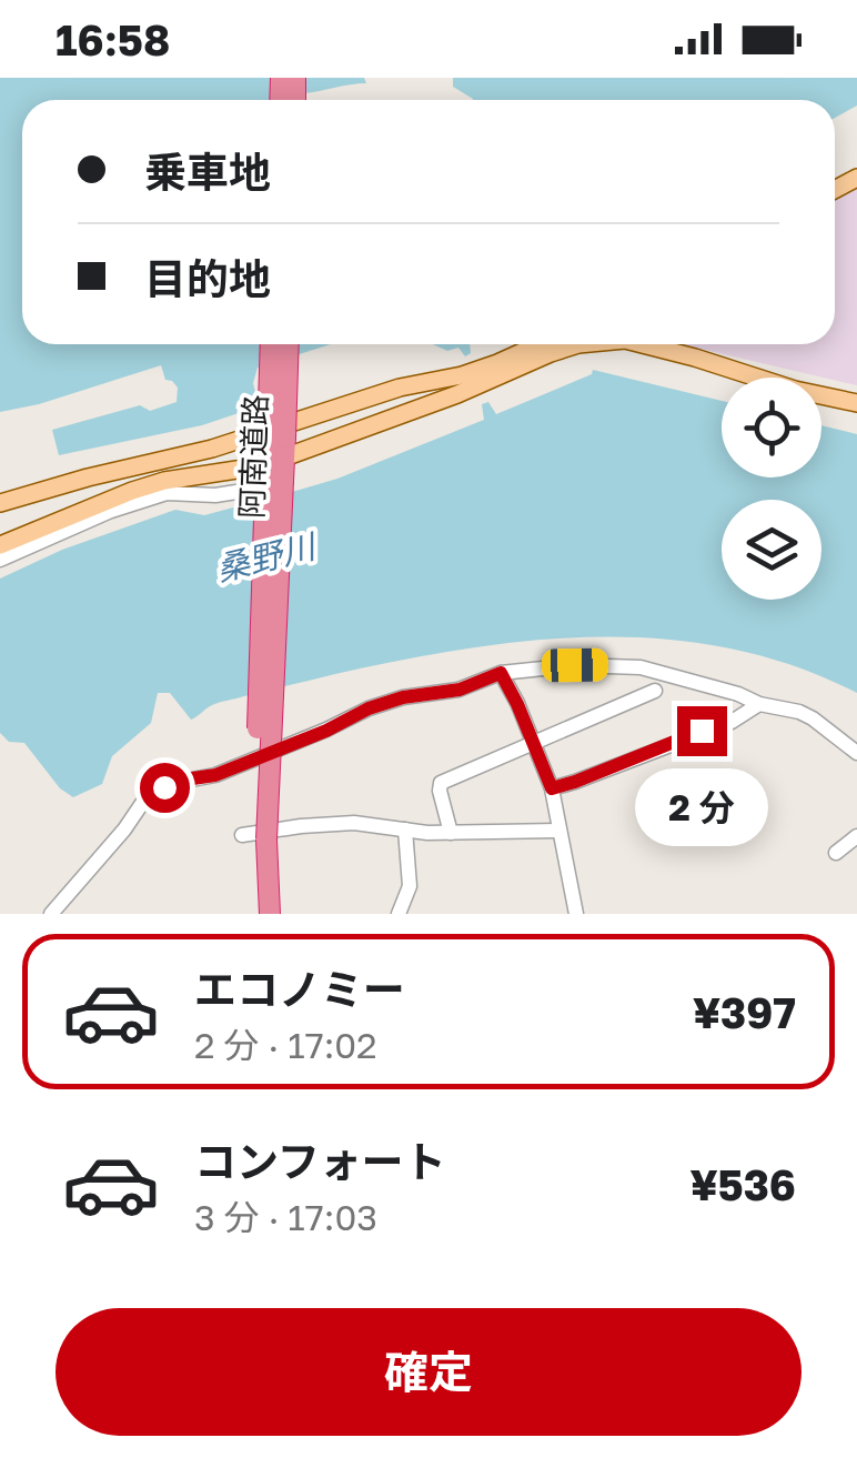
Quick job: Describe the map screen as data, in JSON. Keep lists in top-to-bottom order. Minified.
{"streets":{"highway":["阿南道路"]},"water":["桑野川"],"page":{"status":"16:58","banner":["乗車地","目的地"],"bubble":"2 分","list":[{"name":"エコノミー","note":"2 分 · 17:02","value":"¥397"},{"name":"コンフォート","note":"3 分 · 17:03","value":"¥536"}],"buttons":"確定"}}
